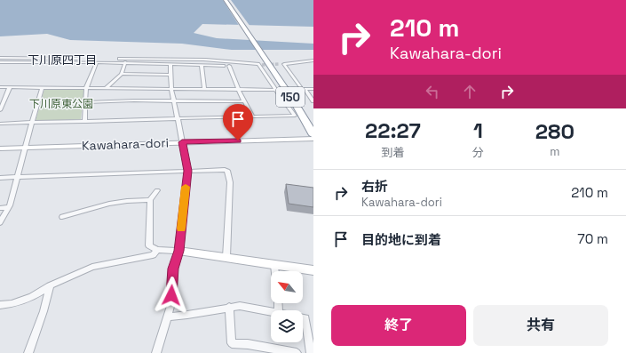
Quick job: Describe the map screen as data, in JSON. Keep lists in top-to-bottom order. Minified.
{"streets":{"highway":["150"],"street":["Kawahara-dori"]},"districts":["下川原四丁目"],"parks":["下川原東公園"],"north":"top left","page":{"turn":["210 m","Kawahara-dori"],"eta":["22:27","到着","1","分","280","m"],"list":[{"name":"右折","note":"Kawahara-dori","value":"210 m"},{"name":"目的地に到着","value":"70 m"}],"buttons":["終了","共有"]}}
